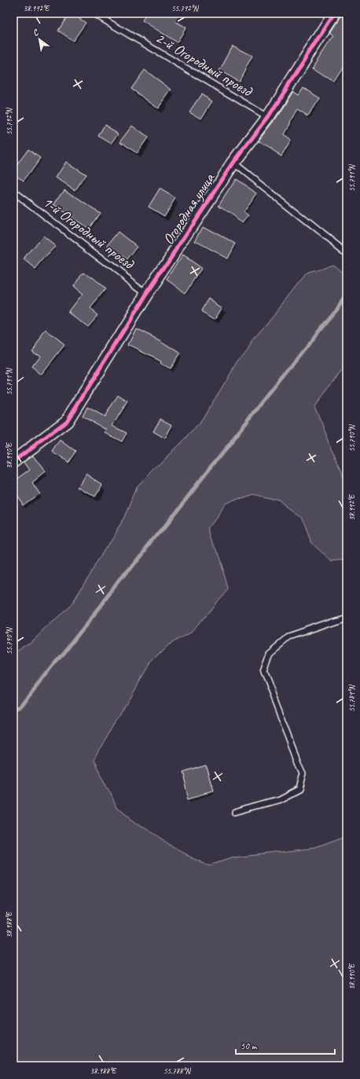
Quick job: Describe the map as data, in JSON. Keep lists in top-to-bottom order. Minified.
{"streets":{"street":["Огородная улица"],"lane":["2-й Огородный проезд","1-й Огородный проезд"]},"crossings":[["2-й Огородный проезд","Огородная улица"],["Огородная улица","1-й Огородный проезд"]],"scale_bar":"50 m","north":"top left","coordinates":["38.992°E","55.792°N","55.791°N","55.790°N","38.990°E","55.789°N","38.988°E","55.788°N"]}
